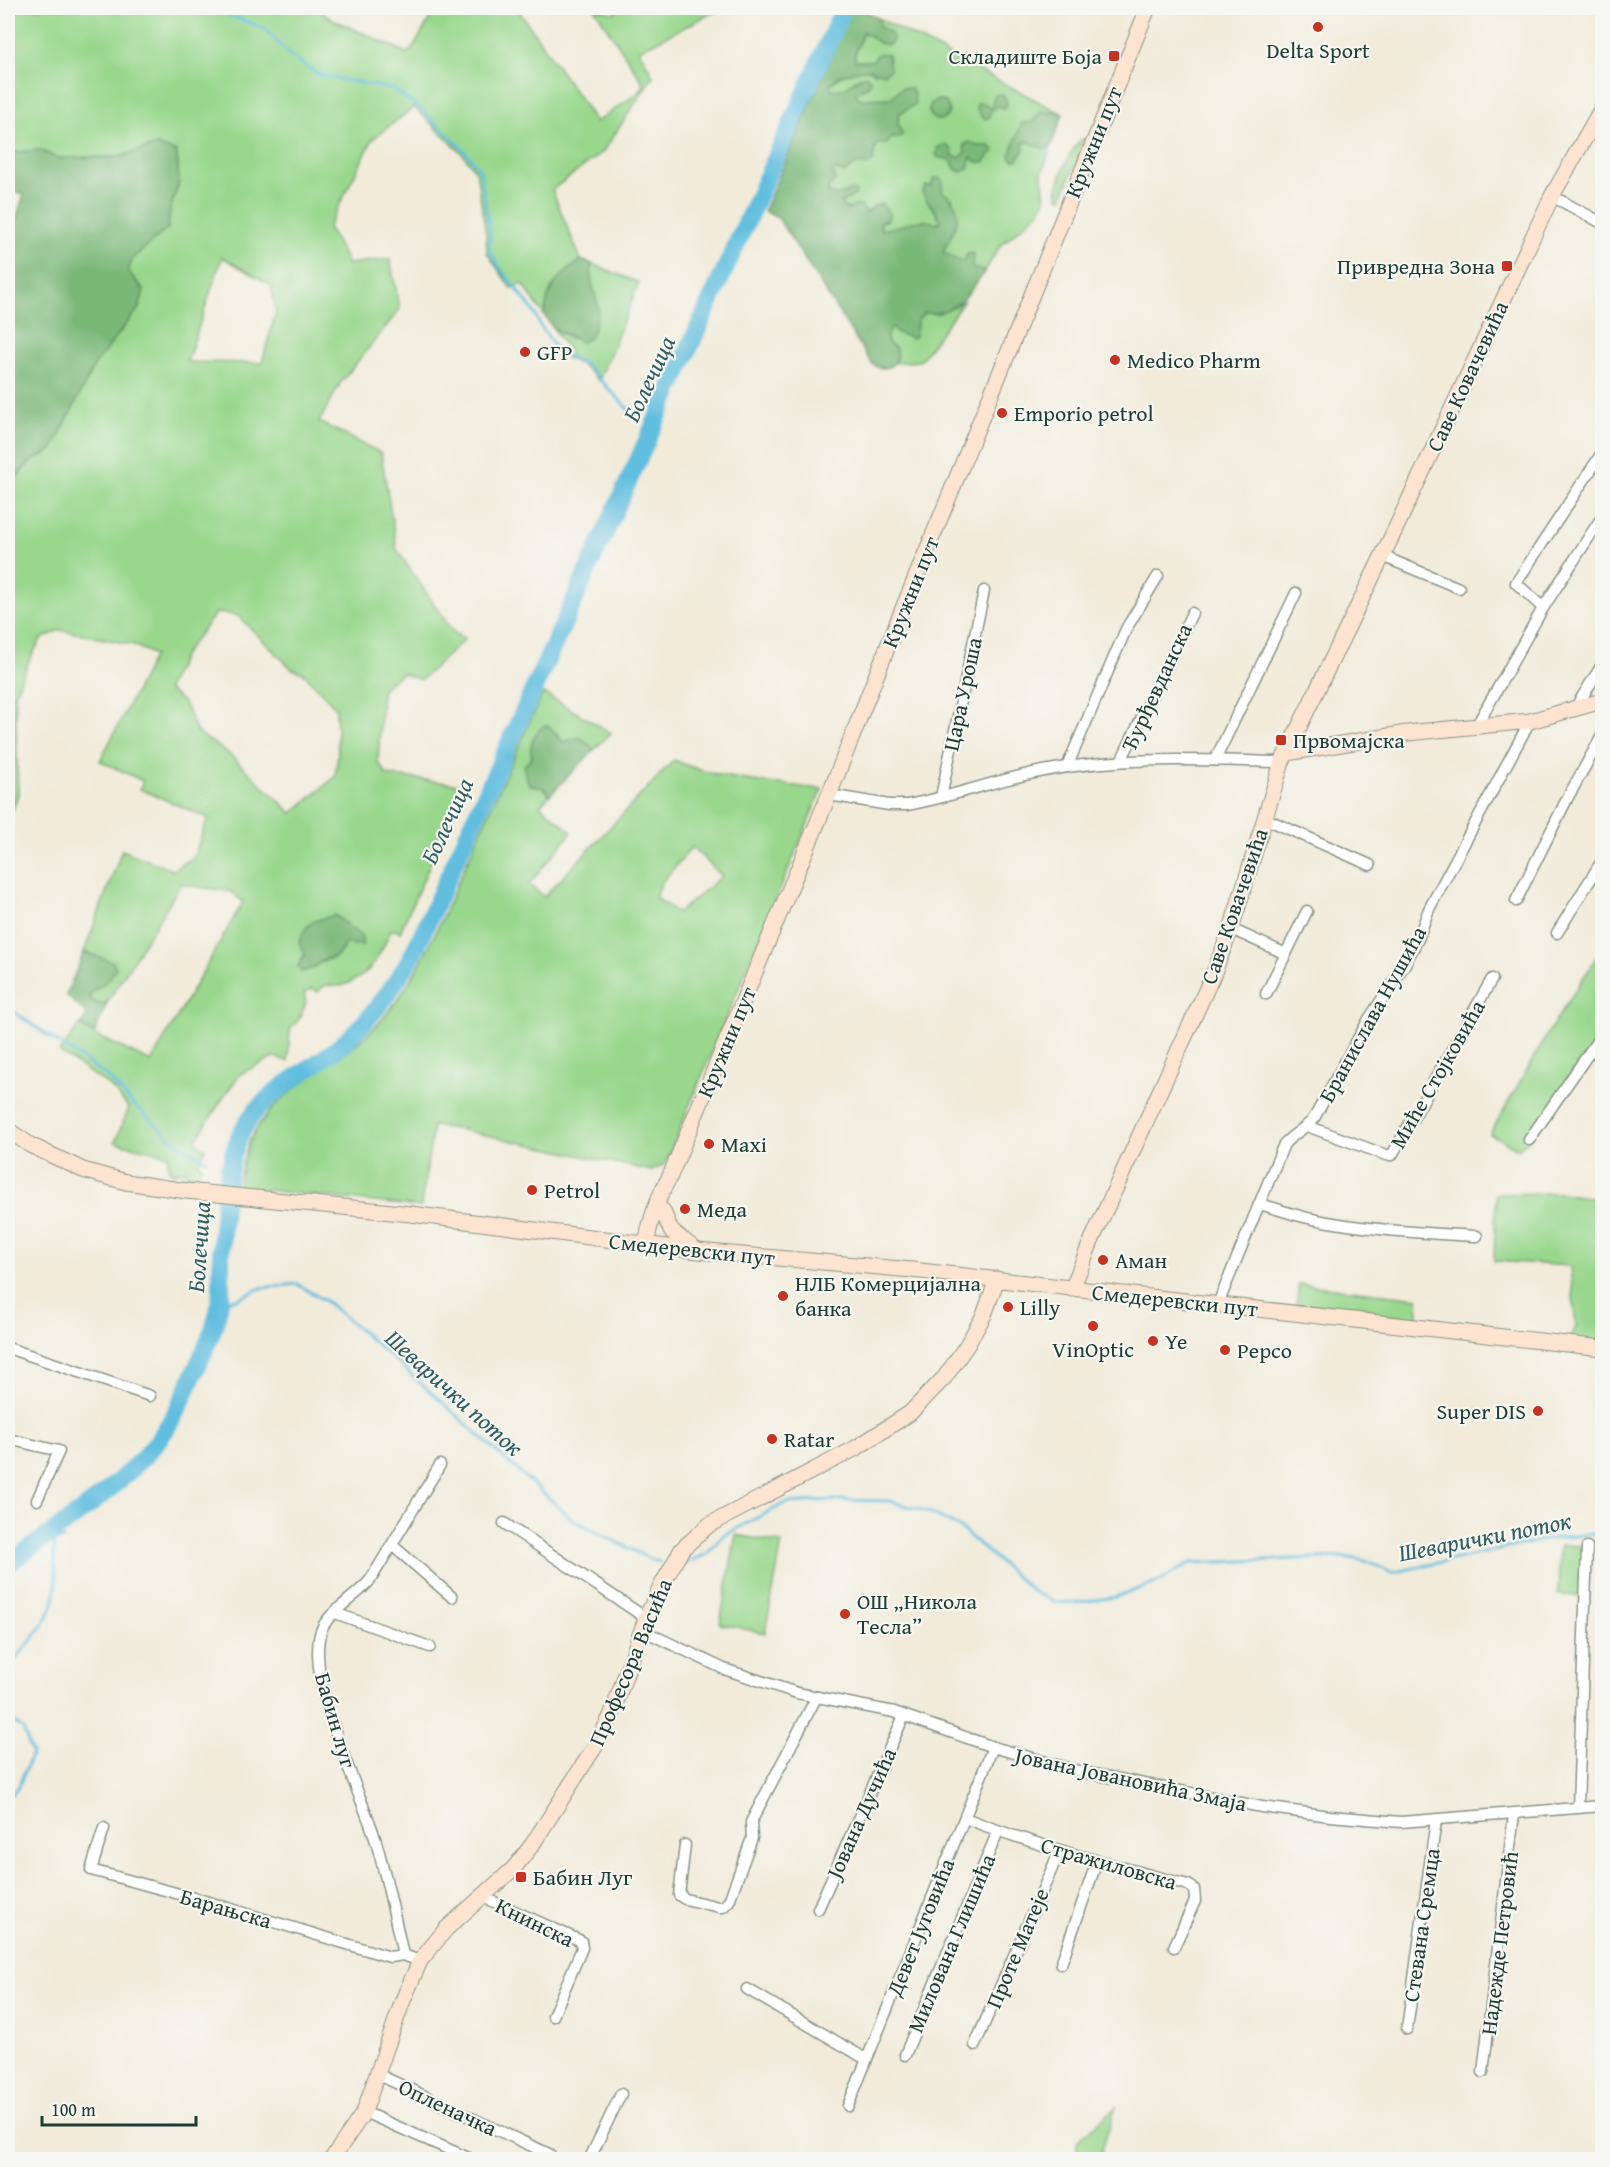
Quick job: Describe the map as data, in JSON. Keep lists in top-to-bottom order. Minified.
{"streets":{"main road":["Кружни пут","Саве Ковачевића","Смедеревски пут","Професора Васића"],"street":["Ђурђевданска","Цара Уроша","Бранислава Нушића","Миће Стојковића","Бабин луг","Јована Јовановића Змаја","Јована Дучића","Стражиловска","Барањска","Книнска","Стевана Сремца","Девет Југовића","Милована Глишића","Надежде Петровић","Проте Матеје","Опленачка"]},"crossings":[["Кружни пут","Смедеревски пут"],["Саве Ковачевића","Смедеревски пут"],["Бранислава Нушића","Миће Стојковића"],["Бранислава Нушића","Смедеревски пут"],["Смедеревски пут","Професора Васића"],["Професора Васића","Јована Јовановића Змаја"],["Професора Васића","Книнска"],["Професора Васића","Опленачка"],["Бабин луг","Барањска"],["Јована Јовановића Змаја","Јована Дучића"],["Јована Јовановића Змаја","Стевана Сремца"],["Јована Јовановића Змаја","Девет Југовића"],["Јована Јовановића Змаја","Надежде Петровић"],["Стражиловска","Девет Југовића"],["Стражиловска","Милована Глишића"],["Стражиловска","Проте Матеје"]],"water":["Болечица","Шеварички поток"],"places":{"other":["Delta Sport","GFP","Medico Pharm","Emporio petrol","Maxi","Petrol","Меда","Аман","НЛБ Комерцијална банка","Lilly","VinOptic","Ye","Pepco","Super DIS","Ratar","ОШ „Никола Тесла”"],"transit":["Складиште Боја","Привредна Зона","Првомајска","Бабин Луг"]},"scale_bar":"100 m"}
